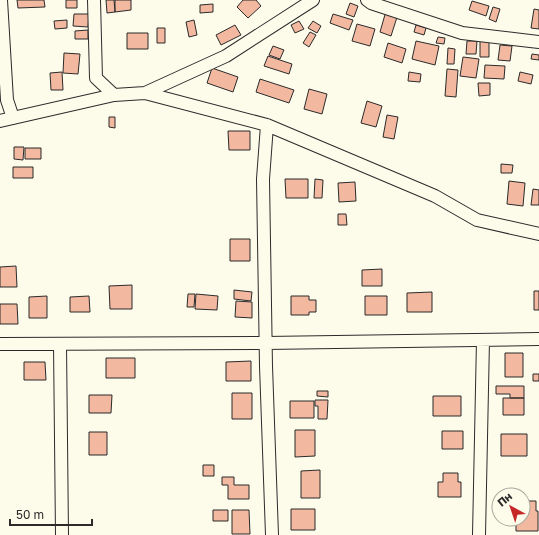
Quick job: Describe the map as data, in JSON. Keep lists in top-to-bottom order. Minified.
{"scale_bar":"50 m","north":"top left"}
